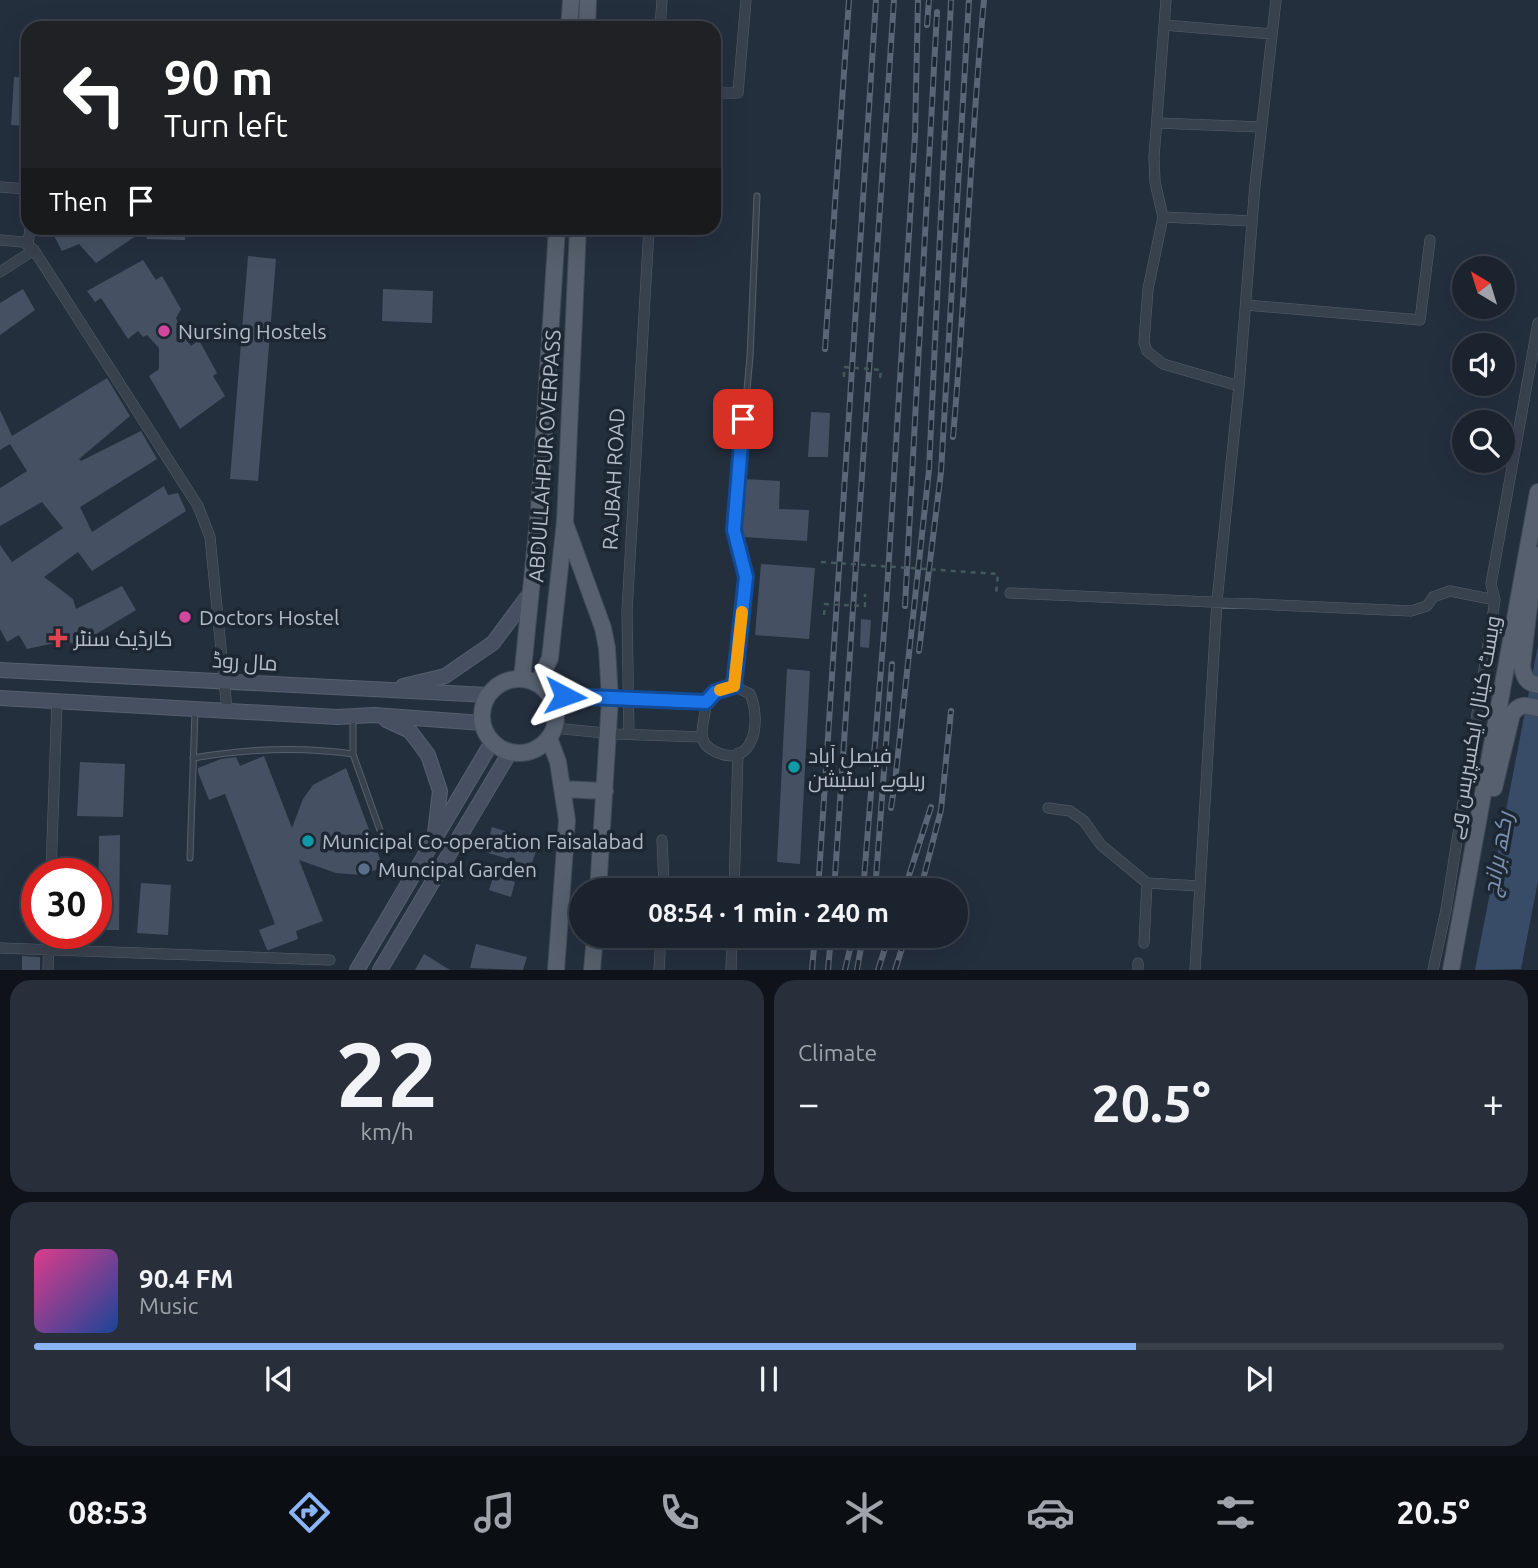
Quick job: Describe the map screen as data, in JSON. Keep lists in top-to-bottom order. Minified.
{"streets":{"main road":["ABDULLAHPUR OVERPASS","RAJBAH ROAD","مال روڈ","ویسٹ کینال ایکسپریس وے"]},"crossings":[["ABDULLAHPUR OVERPASS","RAJBAH ROAD"],["ABDULLAHPUR OVERPASS","مال روڈ"]],"water":["رکھ برانچ"],"places":{"other":["Nursing Hostels","Doctors Hostel","فیصل آباد ریلوے اسٹیشن","Municipal Co-operation Faisalabad","Muncipal Garden"],"health":["کارڈیک سنٹر"]},"north":"top left","page":{"turn":["90 m","Turn left"],"then":"Then","limit":"30","trip":"08:54 · 1 min · 240 m","tile":[["22","km/h"],"Climate"],"heat":["−","20.5°","+"],"song":["90.4 FM","Music"],"tabs":["08:53","20.5°"]}}
